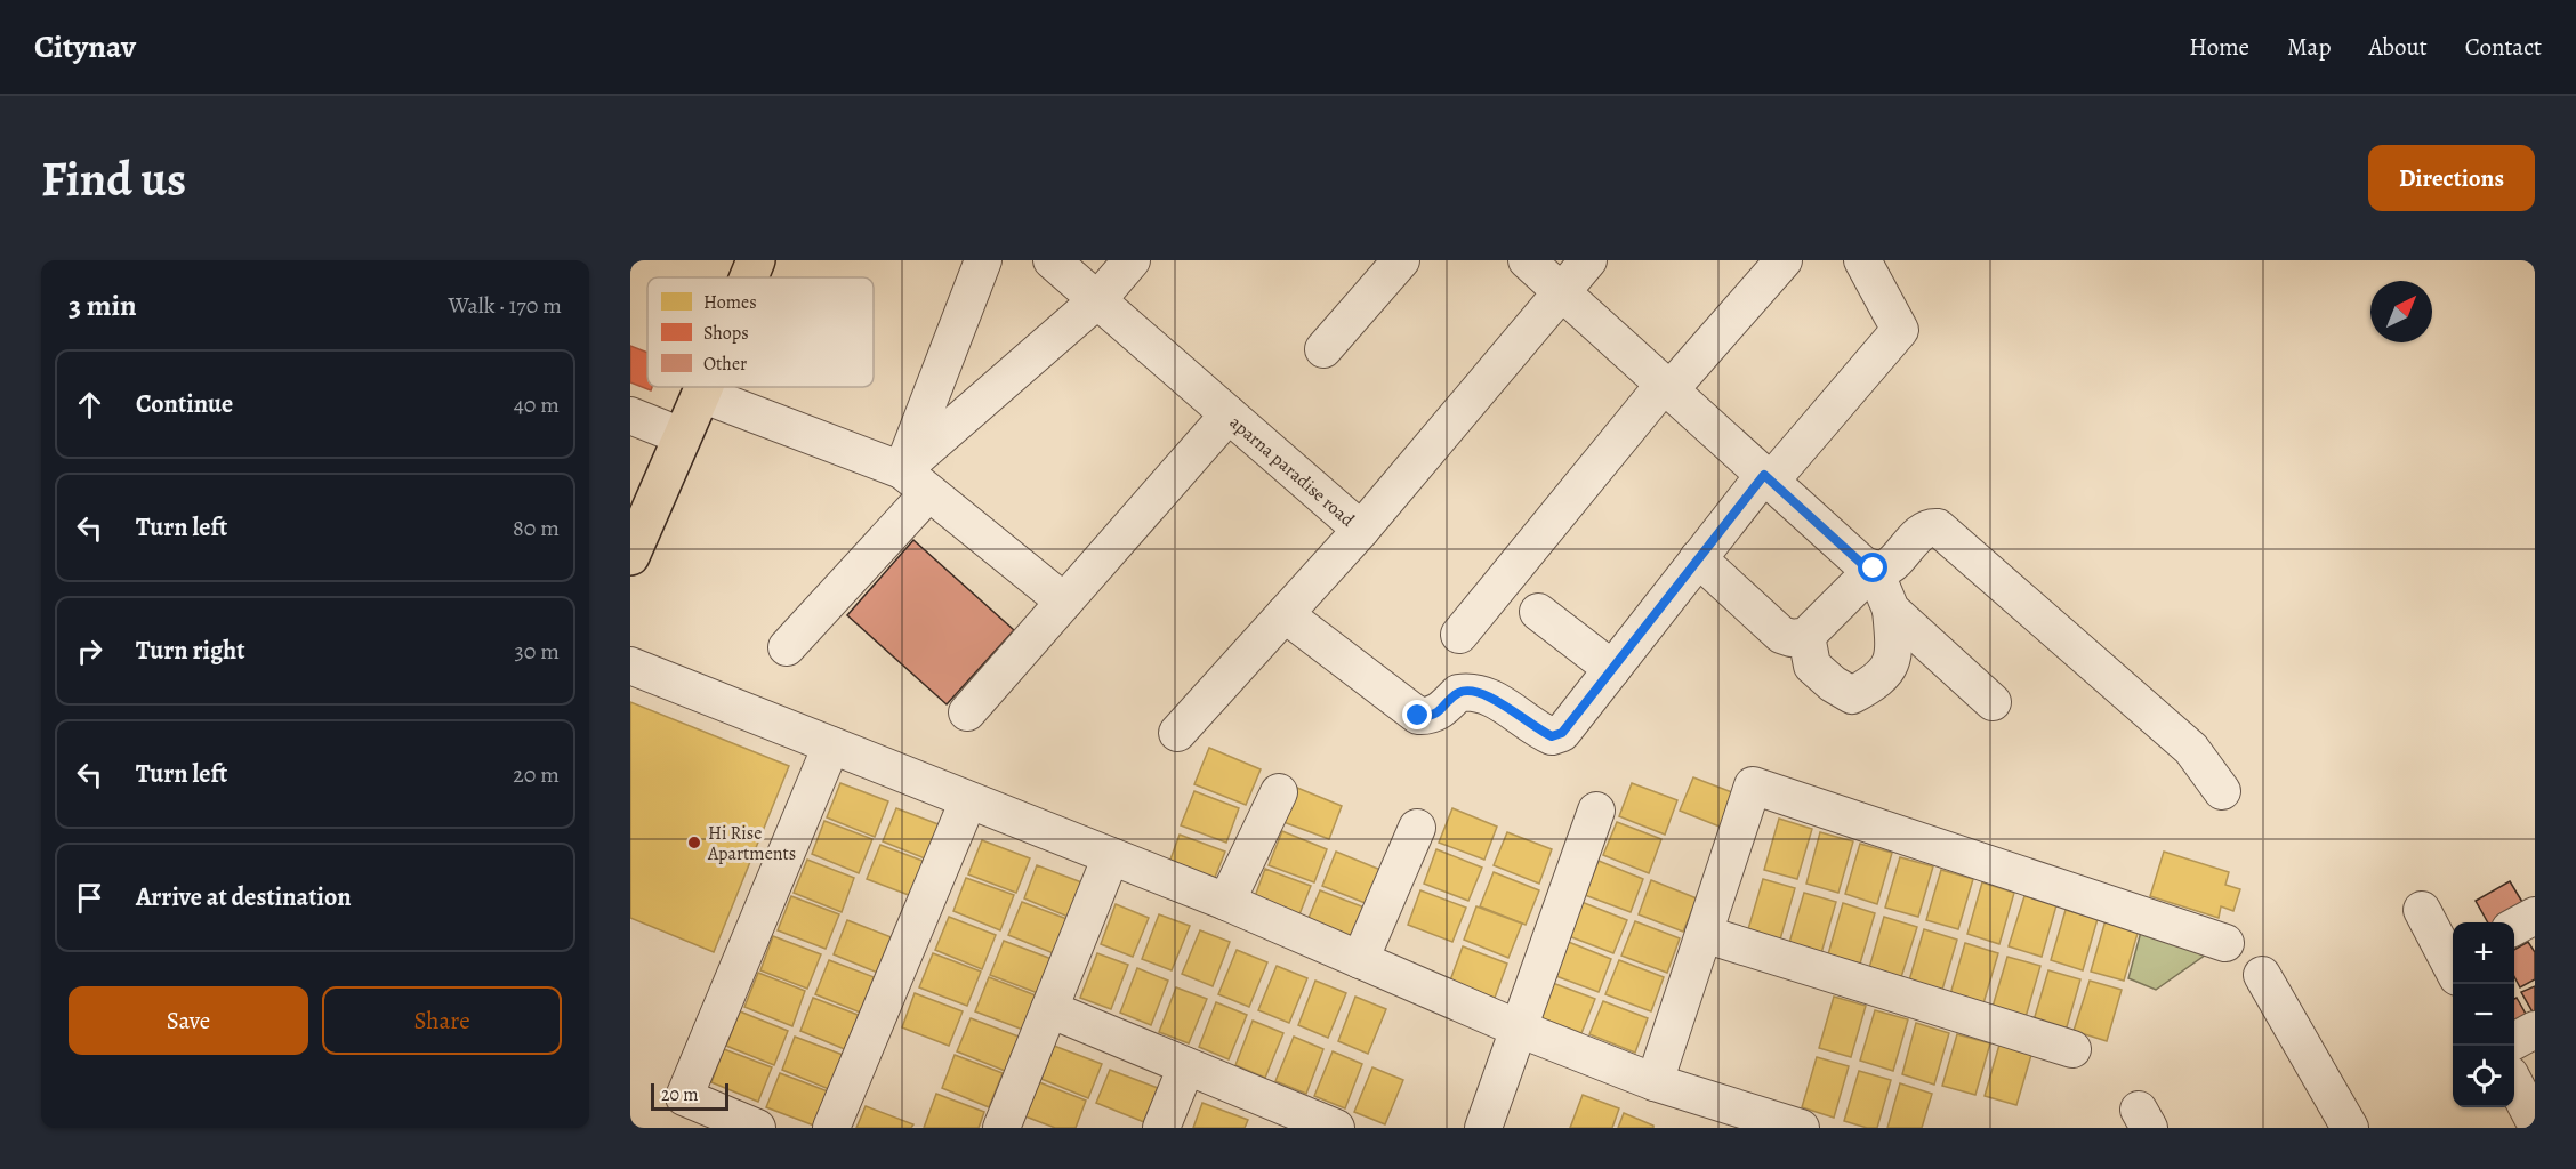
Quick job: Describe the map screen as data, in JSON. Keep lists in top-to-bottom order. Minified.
{"streets":{"street":["aparna paradise road"]},"places":["Hi Rise Apartments"],"legend":["Homes","Shops","Other"],"scale_bar":"20 m","north":"top right","page":{"header":"Citynav","nav":["Home","Map","About","Contact"],"buttons":["Directions",["Save","Share"]],"title":"Find us","heading":["3 min","Walk · 170 m"],"list":[["Continue","40 m"],["Turn left","80 m"],["Turn right","30 m"],["Turn left","20 m"],"Arrive at destination"],"map_buttons":["+","−"],"scale":"20 m"}}
